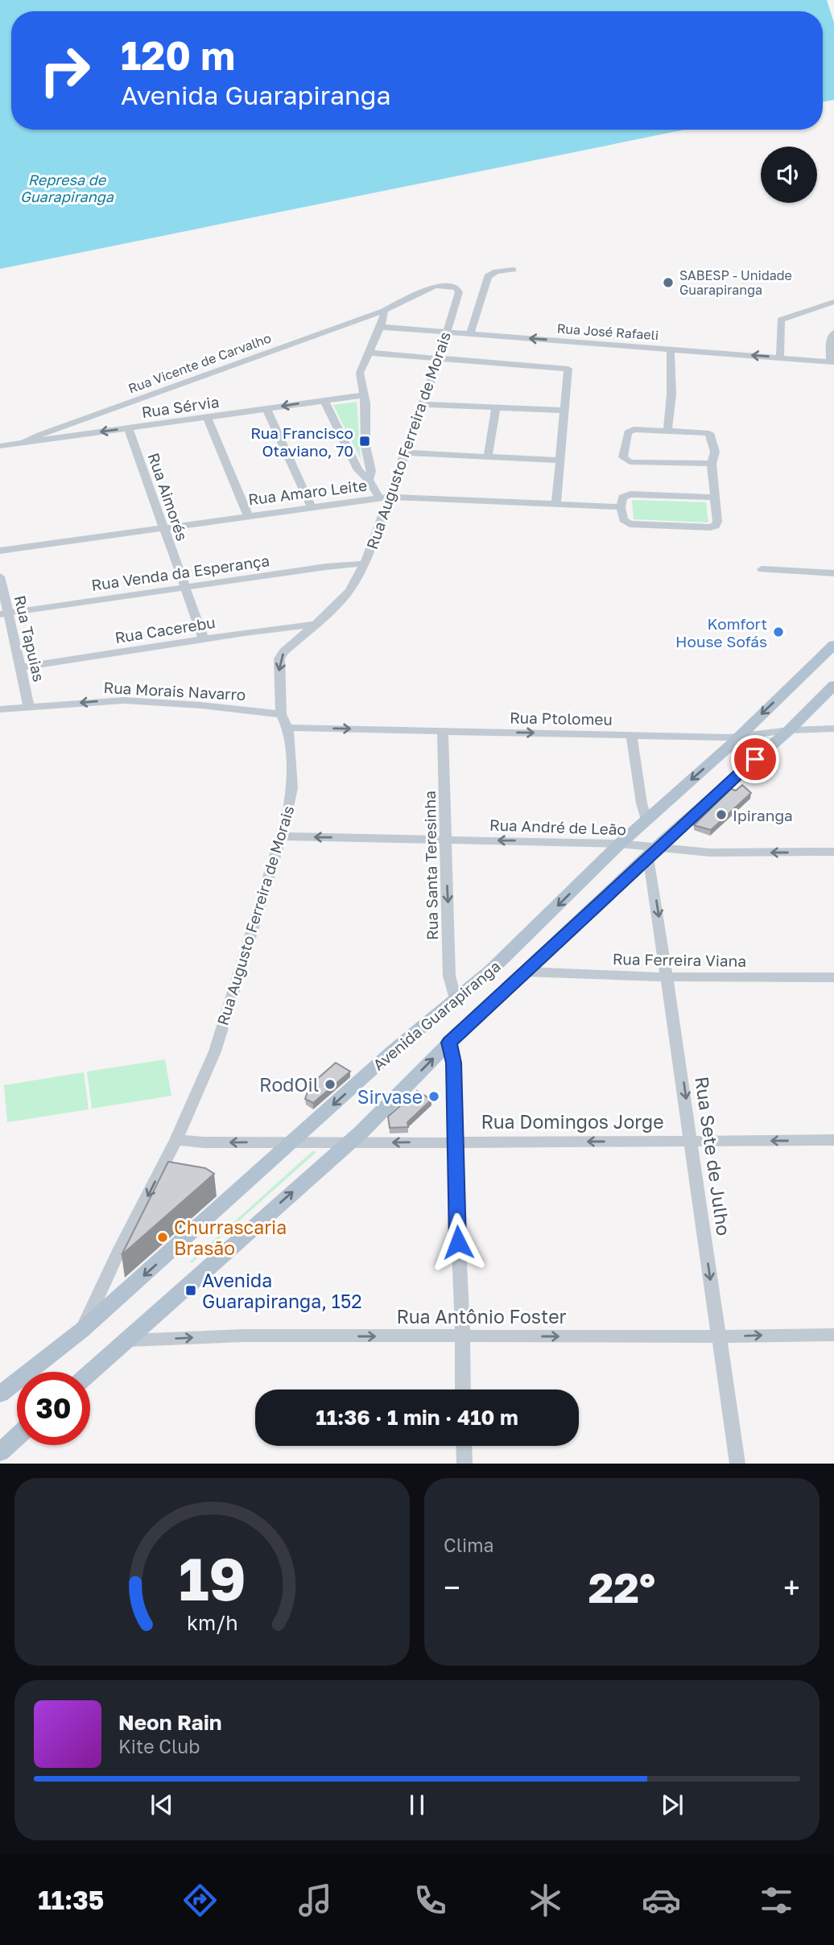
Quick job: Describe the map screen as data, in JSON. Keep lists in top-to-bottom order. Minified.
{"streets":{"main road":["Avenida Guarapiranga"],"street":["Rua José Rafaeli","Rua Vicente de Carvalho","Rua Sérvia","Rua Augusto Ferreira de Morais","Rua Amaro Leite","Rua Aimorés","Rua Venda da Esperança","Rua Cacerebu","Rua Tapuias","Rua Morais Navarro","Rua Ptolomeu","Rua André de Leão","Rua Santa Teresinha","Rua Ferreira Viana","Rua Domingos Jorge","Rua Sete de Julho","Rua Antônio Foster"]},"crossings":[["Rua José Rafaeli","Rua Augusto Ferreira de Morais"],["Rua Vicente de Carvalho","Rua Sérvia"],["Rua Vicente de Carvalho","Rua Augusto Ferreira de Morais"],["Rua Sérvia","Rua Aimorés"],["Rua Augusto Ferreira de Morais","Rua Amaro Leite"],["Rua Augusto Ferreira de Morais","Rua Venda da Esperança"],["Rua Augusto Ferreira de Morais","Rua Cacerebu"],["Rua Augusto Ferreira de Morais","Rua Morais Navarro"],["Rua Augusto Ferreira de Morais","Rua Ptolomeu"],["Rua Augusto Ferreira de Morais","Rua André de Leão"],["Rua Augusto Ferreira de Morais","Avenida Guarapiranga"],["Rua Augusto Ferreira de Morais","Rua Domingos Jorge"],["Rua Amaro Leite","Rua Aimorés"],["Rua Aimorés","Rua Venda da Esperança"],["Rua Aimorés","Rua Cacerebu"],["Rua Venda da Esperança","Rua Tapuias"],["Rua Cacerebu","Rua Tapuias"],["Rua Tapuias","Rua Morais Navarro"],["Rua Ptolomeu","Rua Santa Teresinha"],["Rua Ptolomeu","Avenida Guarapiranga"],["Rua André de Leão","Rua Santa Teresinha"],["Rua André de Leão","Avenida Guarapiranga"],["Rua André de Leão","Rua Sete de Julho"],["Rua Santa Teresinha","Avenida Guarapiranga"],["Rua Ferreira Viana","Avenida Guarapiranga"],["Rua Ferreira Viana","Rua Sete de Julho"],["Avenida Guarapiranga","Rua Domingos Jorge"],["Avenida Guarapiranga","Rua Sete de Julho"],["Avenida Guarapiranga","Rua Antônio Foster"],["Rua Domingos Jorge","Rua Sete de Julho"],["Rua Sete de Julho","Rua Antônio Foster"]],"one_way":["Rua Sérvia","Rua Morais Navarro","Rua Ptolomeu","Rua André de Leão","Rua Santa Teresinha","Rua Domingos Jorge","Rua Sete de Julho","Rua Antônio Foster"],"water":["Represa de Guarapiranga"],"places":{"other":["SABESP - Unidade Guarapiranga","Komfort House Sofás","Ipiranga","RodOil","Sirvase","Churrascaria Brasão"],"transit":["Rua Francisco Otaviano, 70","Avenida Guarapiranga, 152"]},"page":{"turn":["120 m","Avenida Guarapiranga"],"limit":"30","trip":"11:36 · 1 min · 410 m","tile":"Clima","heat":["−","22°","+"],"song":["Neon Rain","Kite Club"],"tabs":"11:35","gauge":["19","km/h"]}}
